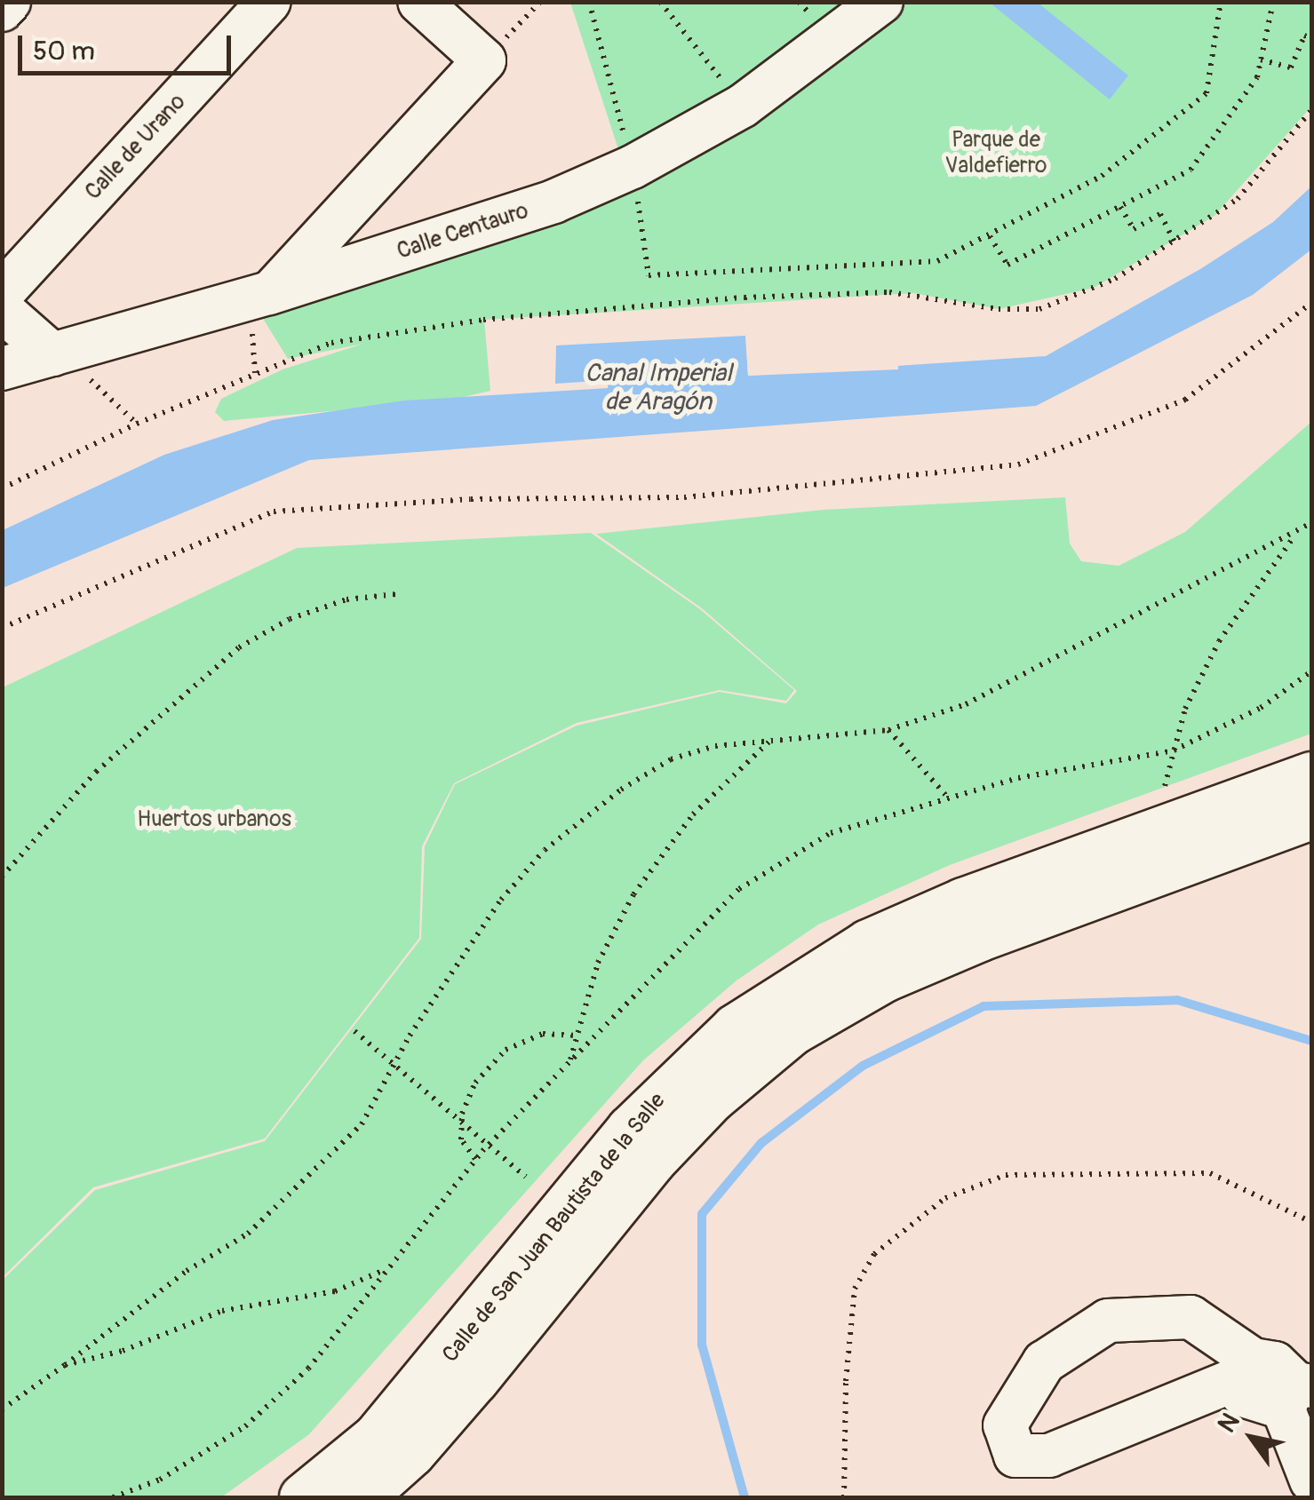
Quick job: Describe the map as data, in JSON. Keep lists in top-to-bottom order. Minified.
{"streets":{"main road":["Calle de San Juan Bautista de la Salle"],"street":["Calle de Urano","Calle Centauro"]},"water":["Canal Imperial de Aragón"],"parks":["Parque de Valdefierro","Huertos urbanos"],"scale_bar":"50 m","north":"top left"}
